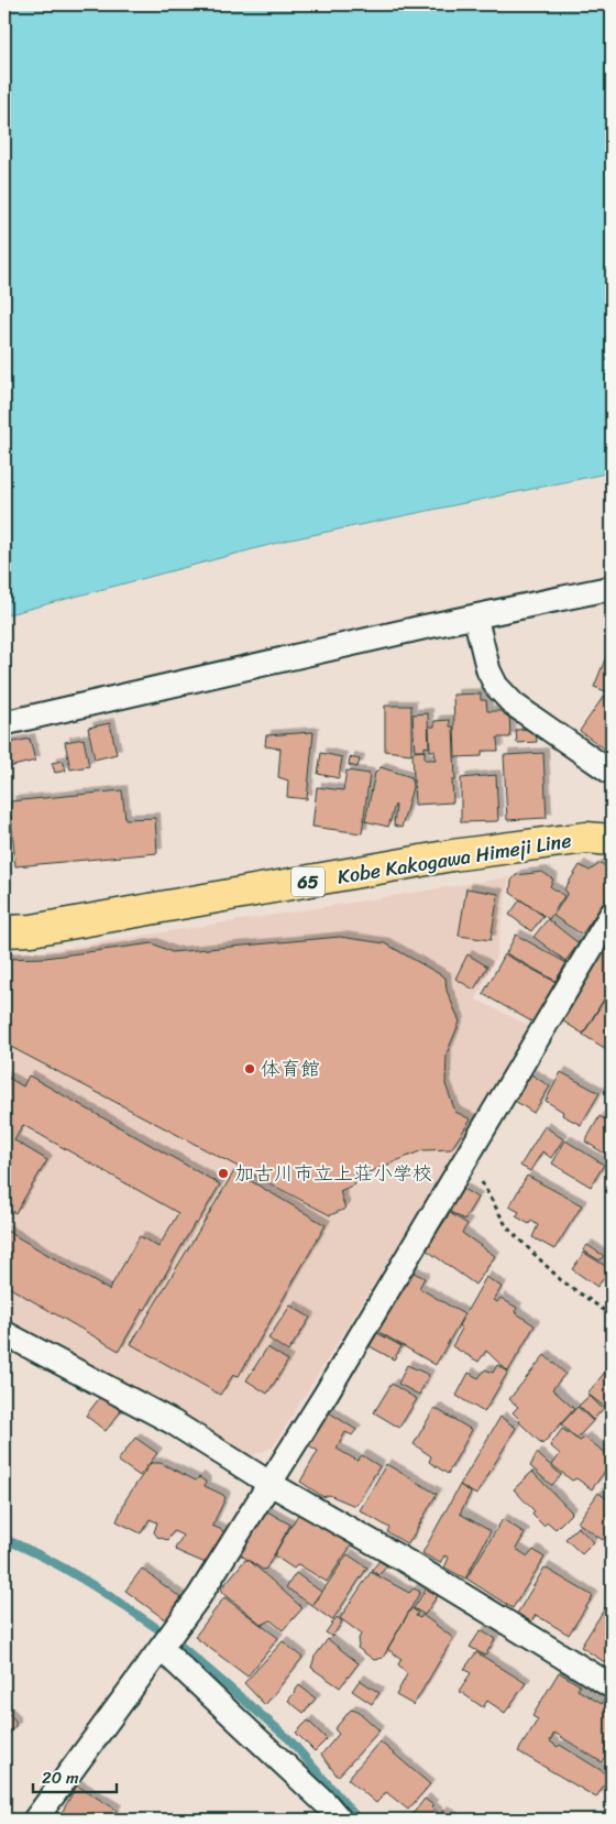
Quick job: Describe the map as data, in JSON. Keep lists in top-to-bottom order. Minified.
{"streets":{"main road":["Kobe Kakogawa Himeji Line","65"]},"places":["体育館","加古川市立上荘小学校"],"scale_bar":"20 m"}
